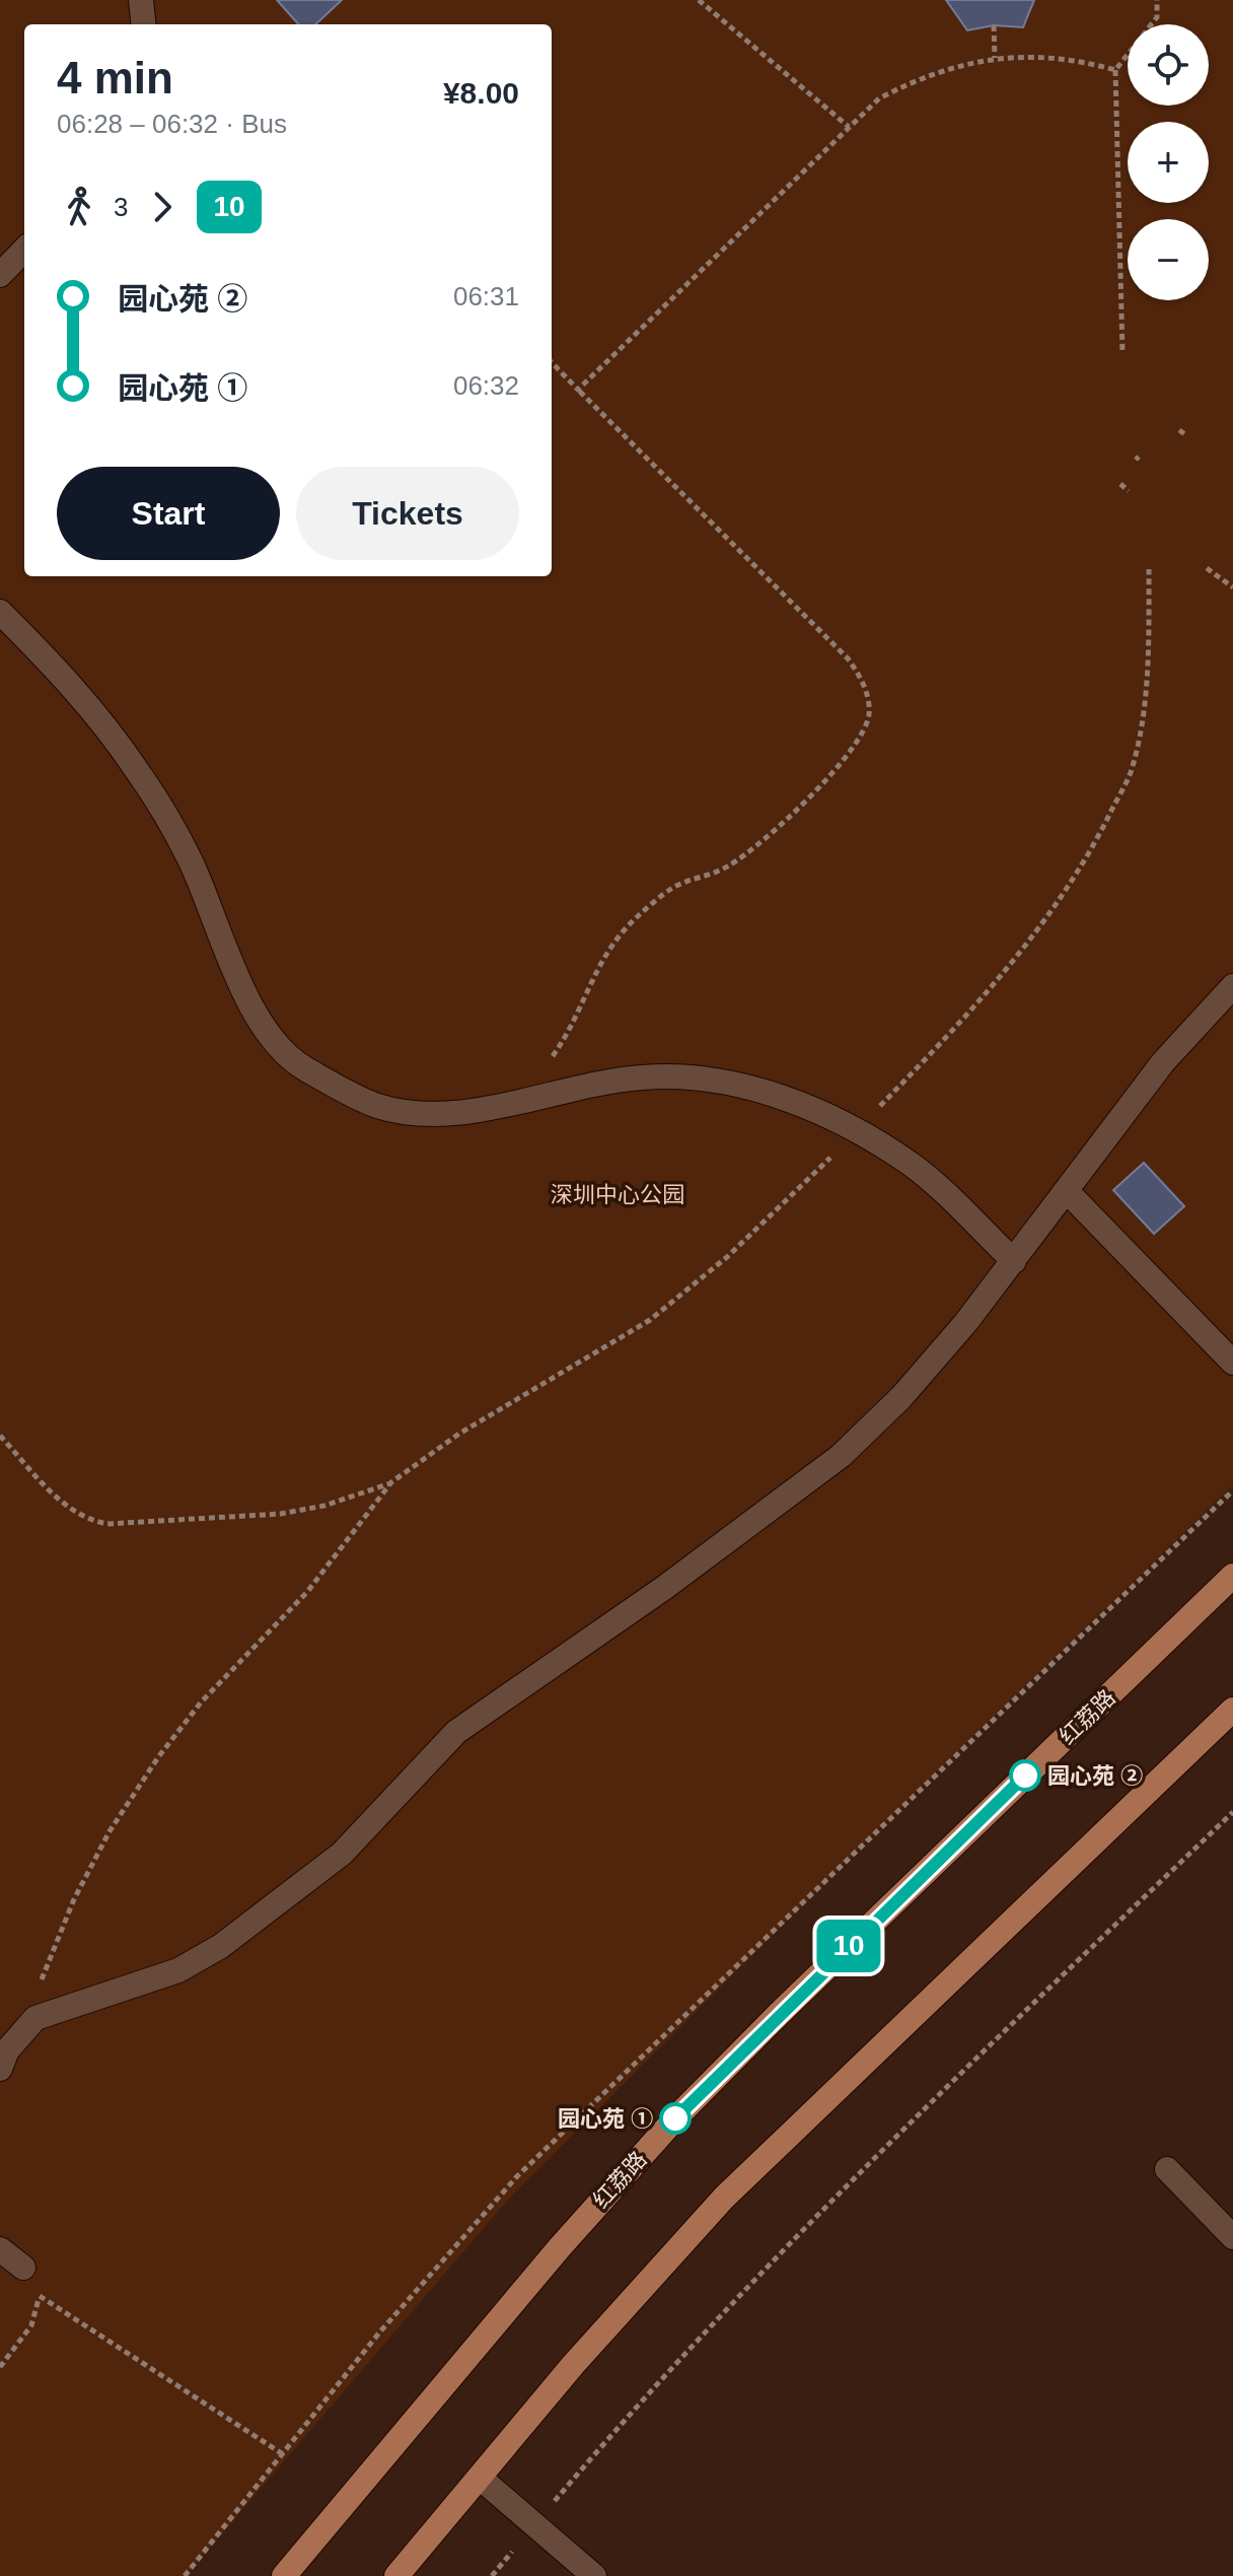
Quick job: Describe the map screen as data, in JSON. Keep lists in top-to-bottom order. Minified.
{"streets":{"main road":["红荔路"]},"parks":["深圳中心公园"],"places":["园心苑 ②","园心苑 ①"],"lines":["bus line 10"],"page":{"on_map":"10","map_buttons":["+","−"],"heading":["4 min","06:28 – 06:32 · Bus","¥8.00"],"legs":["3","10"],"list":[{"name":"园心苑 ②","value":"06:31"},{"name":"园心苑 ①","value":"06:32"}],"buttons":["Start","Tickets"]}}
